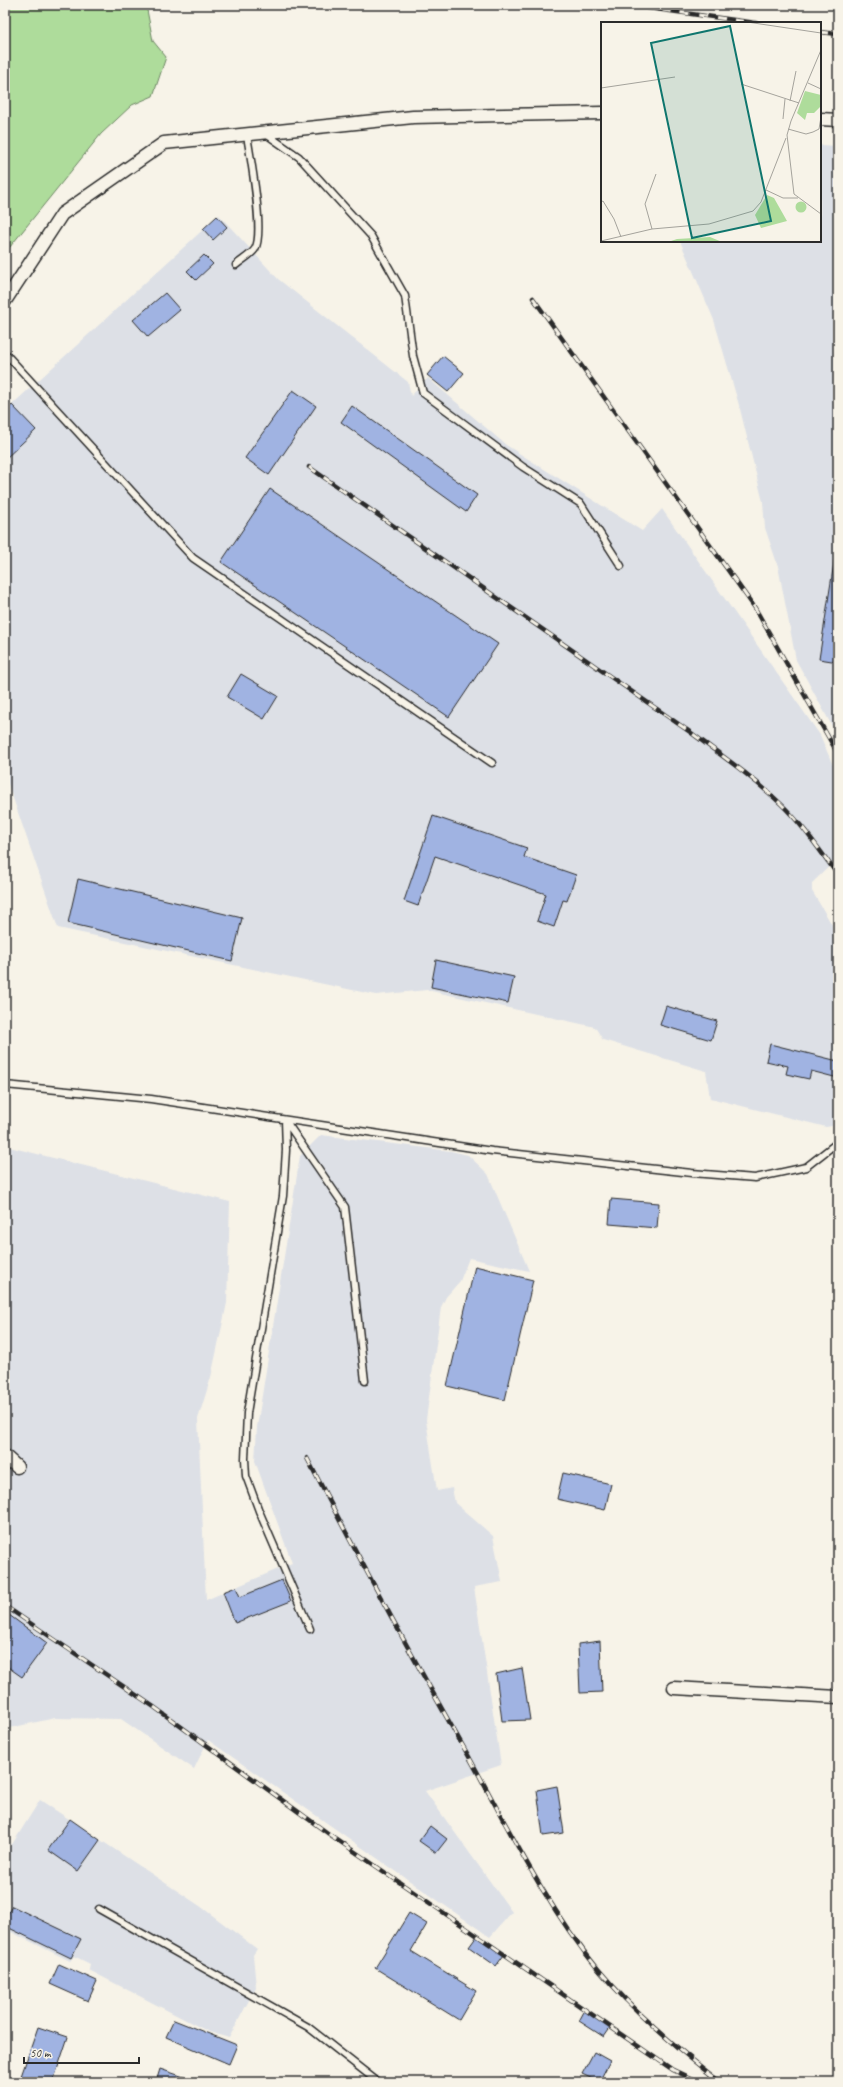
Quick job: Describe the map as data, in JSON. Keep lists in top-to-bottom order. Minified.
{"scale_bar":"50 m"}
